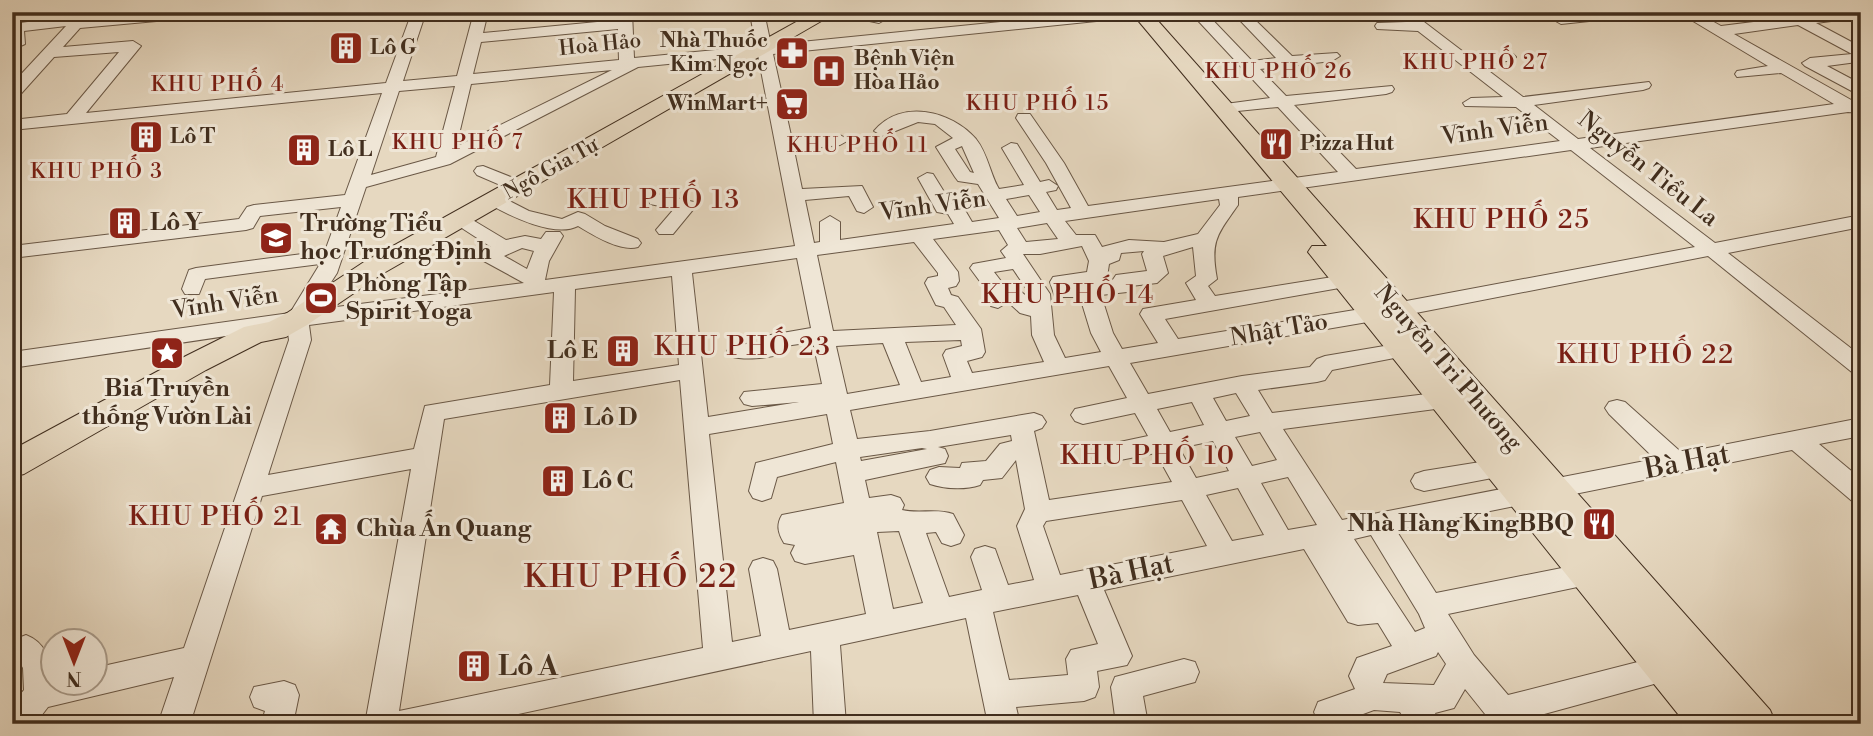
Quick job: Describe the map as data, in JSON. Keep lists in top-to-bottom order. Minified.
{"streets":{"main road":["Ngô Gia Tự","Nguyễn Tri Phương"],"street":["Hoà Hảo","Vĩnh Viễn","Nguyễn Tiểu La","Nhật Tảo","Bà Hạt"]},"crossings":[["Hoà Hảo","Ngô Gia Tự"],["Hoà Hảo","Nguyễn Tri Phương"],["Vĩnh Viễn","Ngô Gia Tự"],["Vĩnh Viễn","Nguyễn Tiểu La"],["Vĩnh Viễn","Nguyễn Tri Phương"],["Nguyễn Tiểu La","Nhật Tảo"],["Nhật Tảo","Nguyễn Tri Phương"],["Nguyễn Tri Phương","Bà Hạt"]],"districts":["KHU PHỐ 27","KHU PHỐ 26","KHU PHỐ 4","KHU PHỐ 15","KHU PHỐ 7","KHU PHỐ 11","KHU PHỐ 3","KHU PHỐ 13","KHU PHỐ 25","KHU PHỐ 14","KHU PHỐ 23","KHU PHỐ 22","KHU PHỐ 10","KHU PHỐ 21","KHU PHỐ 22"],"places":{"building":["Lô G","Lô T","Lô L","Lô Y","Lô E","Lô D","Lô C","Lô A"],"pharmacy":["Nhà Thuốc Kim Ngọc"],"hospital":["Bệnh Viện Hòa Hảo"],"supermarket":["WinMart+"],"restaurant":["Pizza Hut","Nhà Hàng KingBBQ"],"school or university":["Trường Tiểu học Trương Định"],"sports":["Phòng Tập Spirit Yoga"],"place":["Bia Truyền thống Vườn Lài"],"temple":["Chùa Ấn Quang"]},"north":"bottom"}
